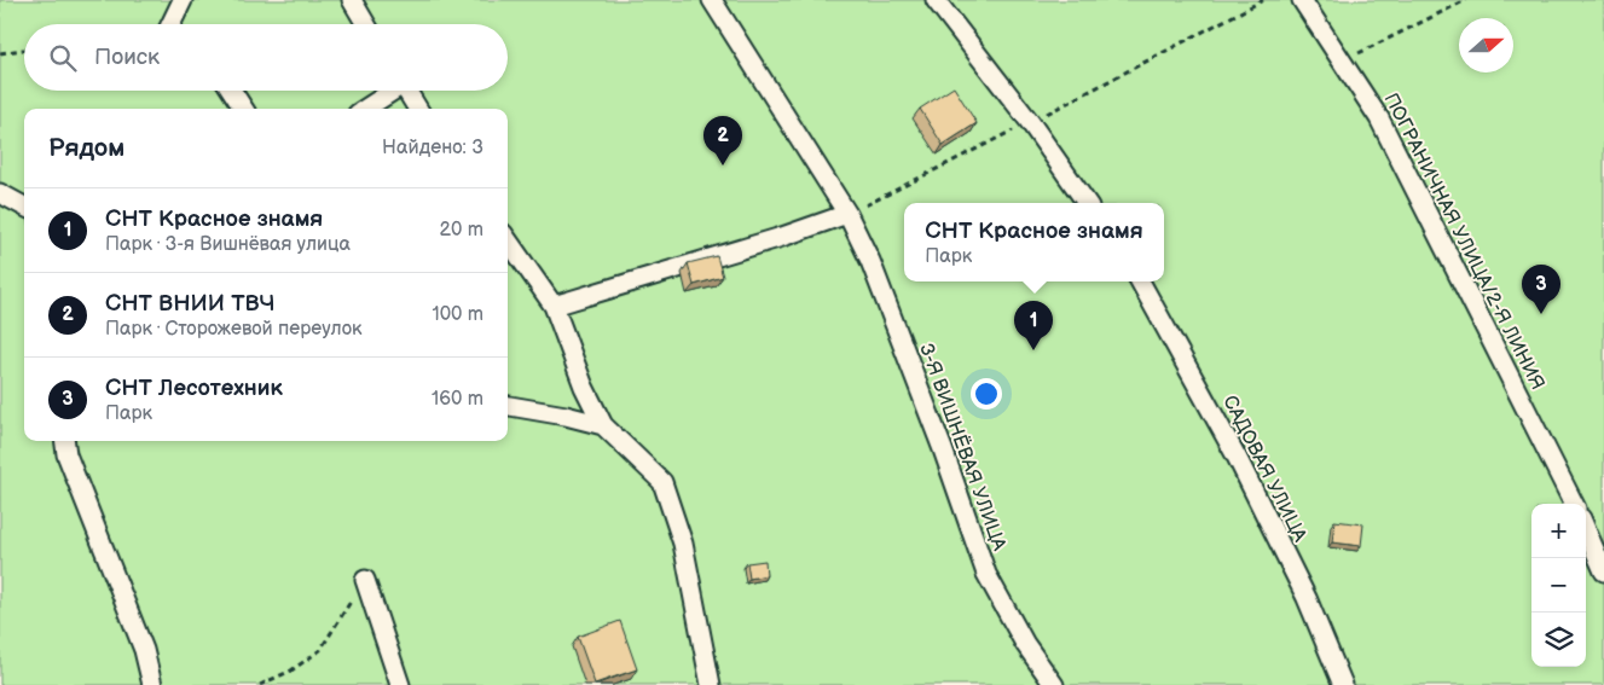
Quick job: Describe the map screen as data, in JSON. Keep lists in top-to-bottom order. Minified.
{"streets":{"street":["ПОГРАНИЧНАЯ УЛИЦА/2-Я ЛИНИЯ","3-Я ВИШНЁВАЯ УЛИЦА","САДОВАЯ УЛИЦА"]},"north":"right","page":{"search":"Поиск","heading":["Рядом","Найдено: 3"],"pins":["2","3","1"],"list":[{"mark":"1","name":"СНТ Красное знамя","note":"Парк · 3-я Вишнёвая улица","value":"20 m"},{"mark":"2","name":"СНТ ВНИИ ТВЧ","note":"Парк · Сторожевой переулок","value":"100 m"},{"mark":"3","name":"СНТ Лесотехник","note":"Парк","value":"160 m"}],"popup":["СНТ Красное знамя","Парк"],"map_buttons":["+","−"]}}
